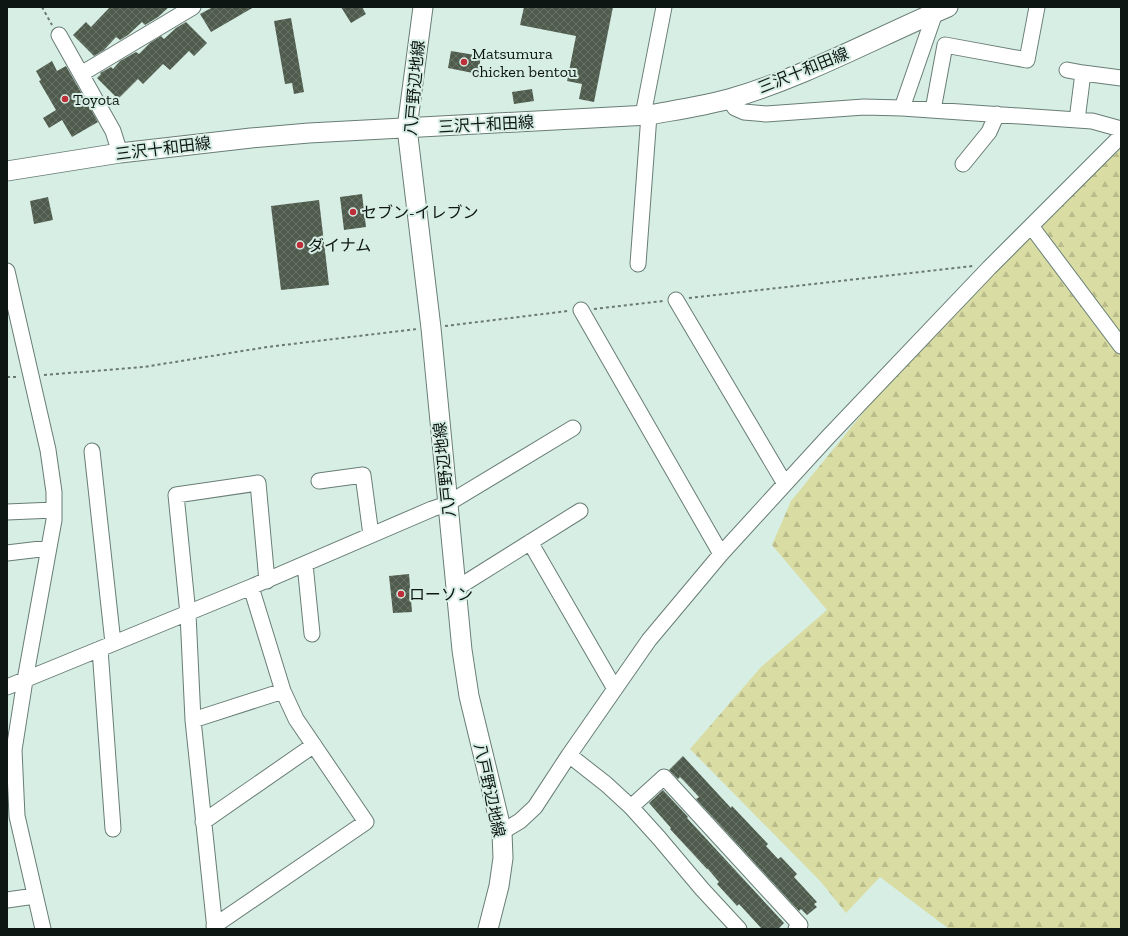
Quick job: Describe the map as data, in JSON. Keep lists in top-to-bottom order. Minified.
{"streets":{"main road":["三沢十和田線","八戸野辺地線"]},"crossings":[["三沢十和田線","八戸野辺地線"]],"places":["Matsumura chicken bentou","Toyota","セブン-イレブン","ダイナム","ローソン"]}
